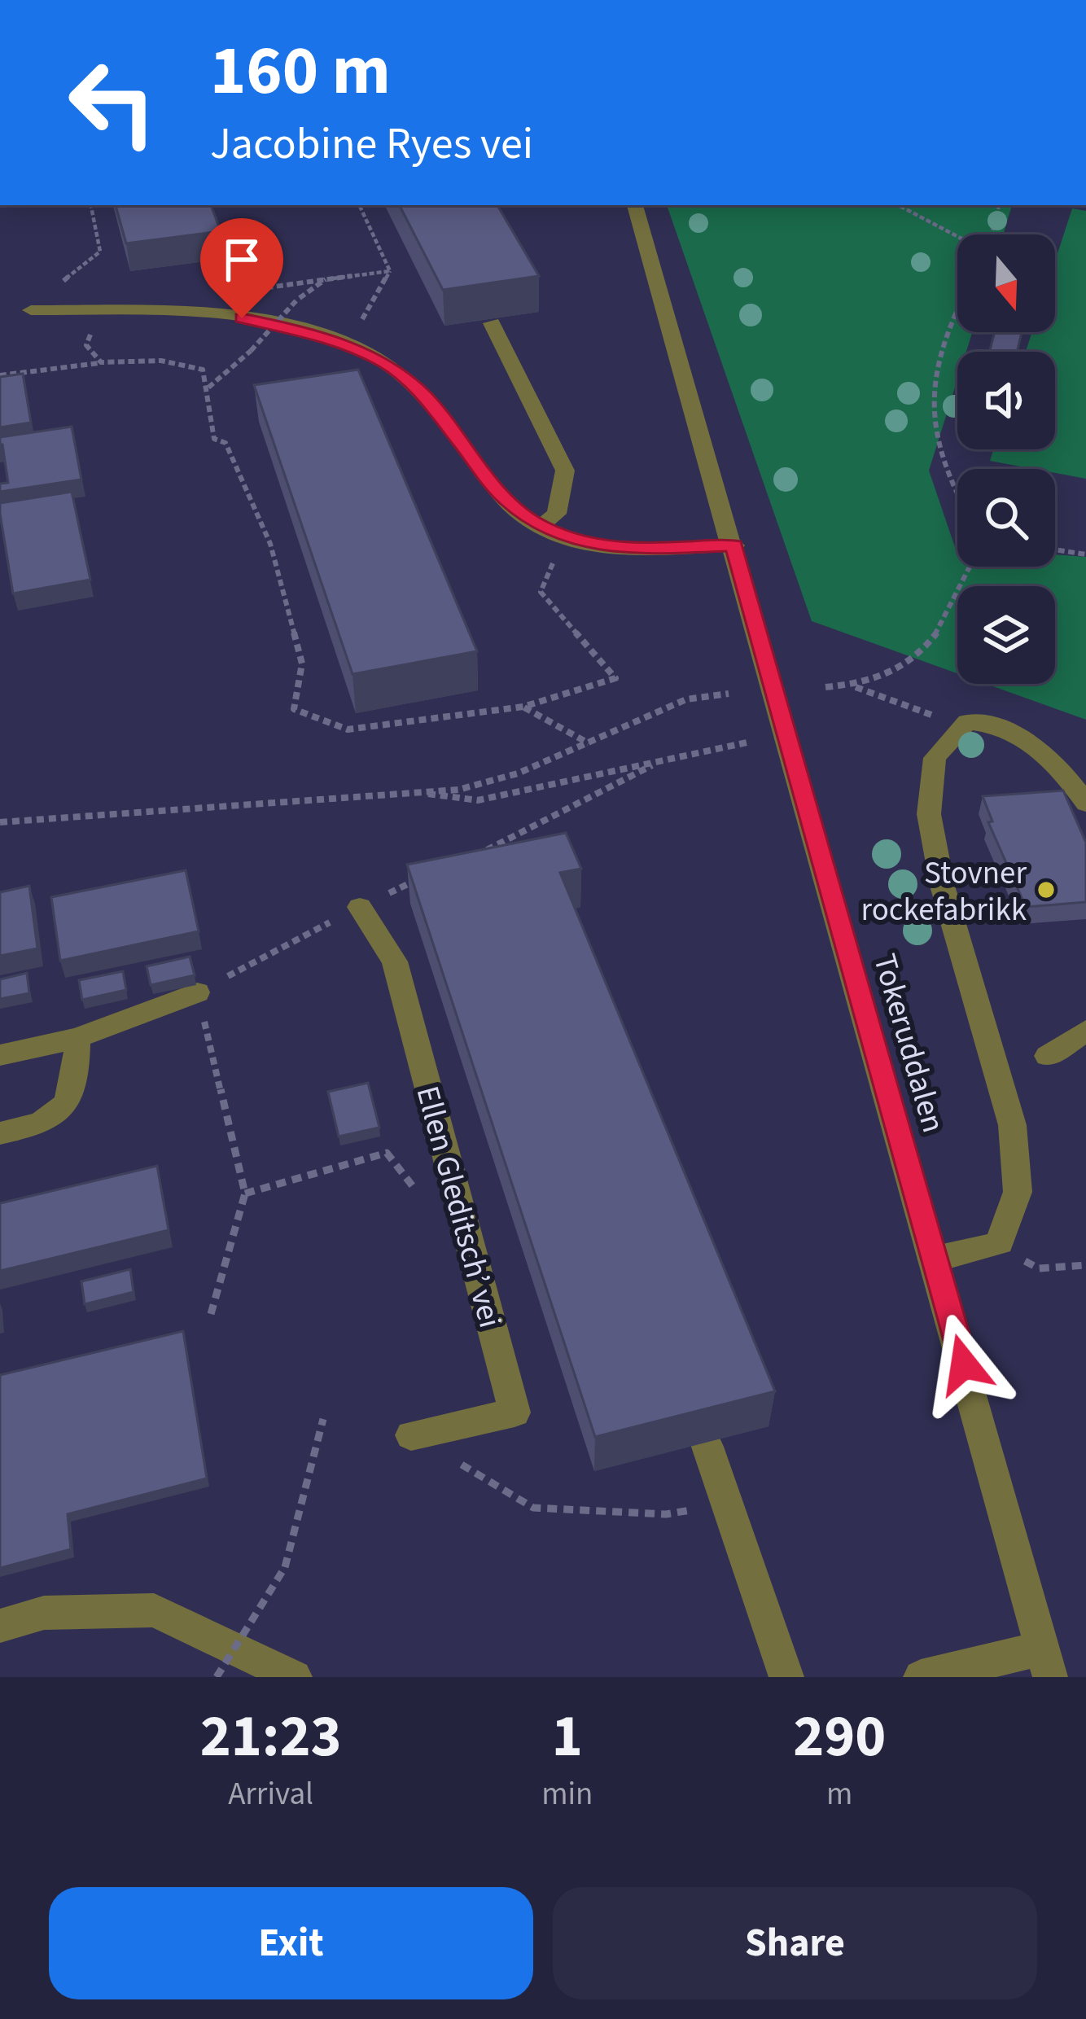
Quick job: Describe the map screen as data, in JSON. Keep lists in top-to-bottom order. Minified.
{"streets":{"street":["Tokeruddalen","Ellen Gleditsch’ vei"]},"places":["Stovner rockefabrikk"],"north":"bottom","page":{"turn":["160 m","Jacobine Ryes vei"],"eta":["21:23","Arrival","1","min","290","m"],"buttons":["Exit","Share"]}}
